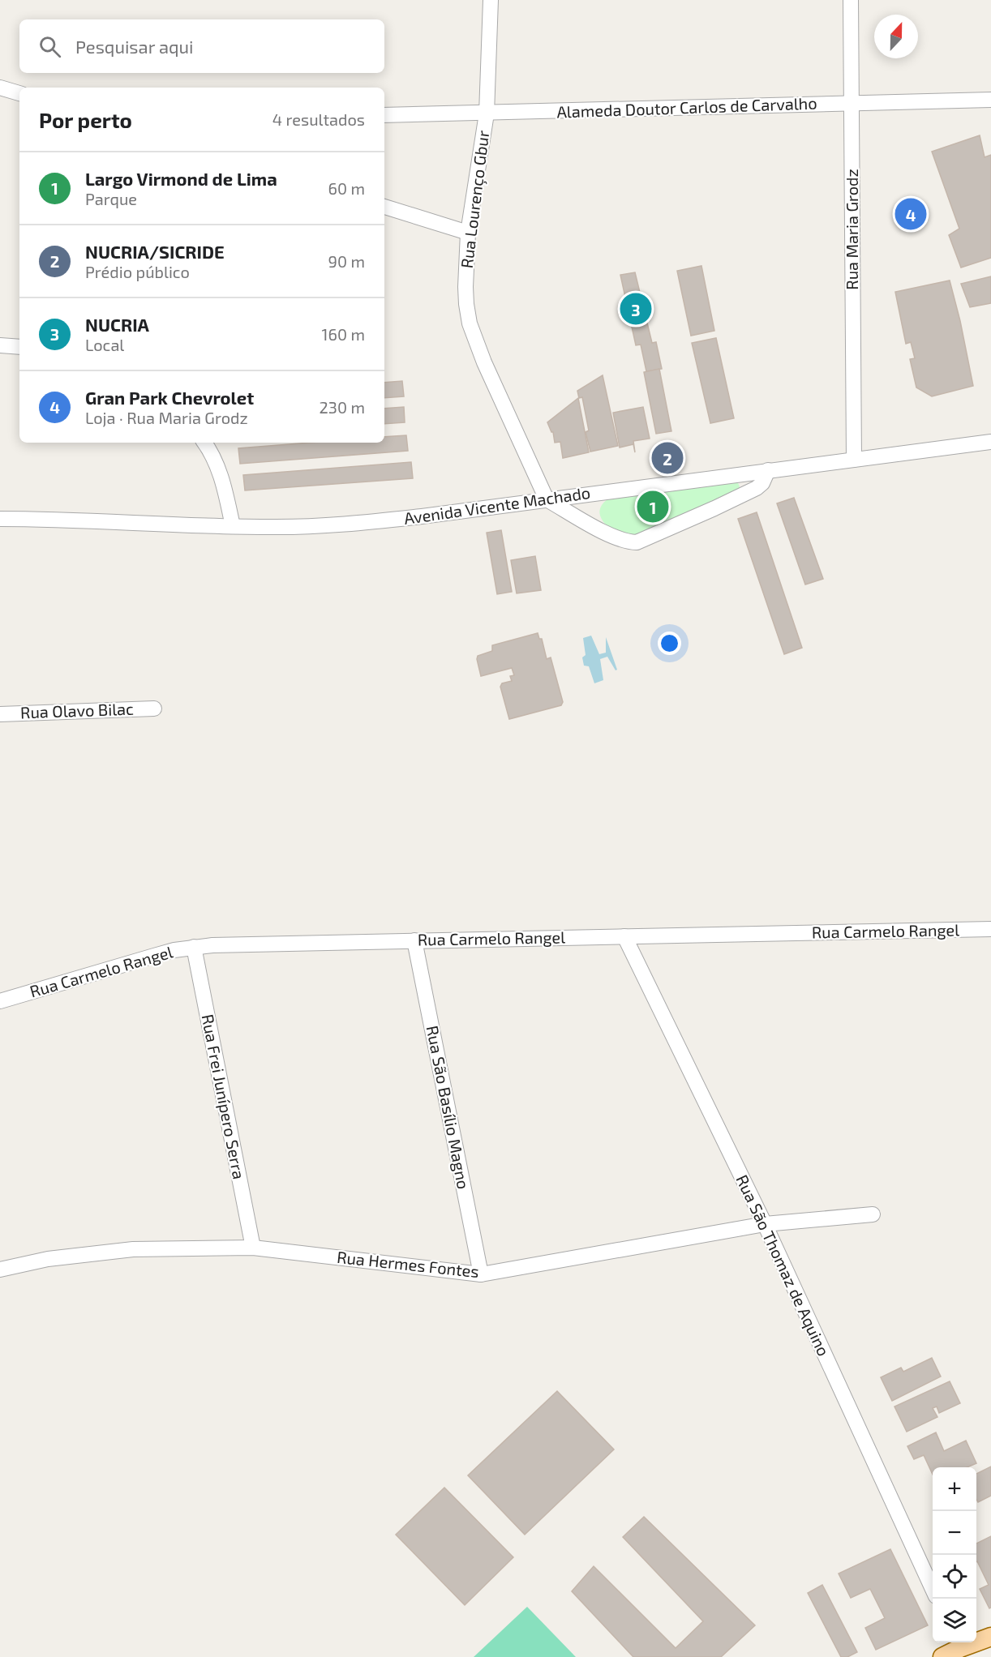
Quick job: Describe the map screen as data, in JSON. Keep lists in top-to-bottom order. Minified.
{"streets":{"street":["Alameda Doutor Carlos de Carvalho","Rua Lourenço Gbur","Rua Maria Grodz","Avenida Vicente Machado","Rua Olavo Bilac","Rua Carmelo Rangel","Rua Frei Junípero Serra","Rua São Basílio Magno","Rua Hermes Fontes","Rua São Thomaz de Aquino"]},"crossings":[["Alameda Doutor Carlos de Carvalho","Rua Lourenço Gbur"],["Alameda Doutor Carlos de Carvalho","Rua Maria Grodz"],["Rua Lourenço Gbur","Avenida Vicente Machado"],["Rua Maria Grodz","Avenida Vicente Machado"],["Rua Carmelo Rangel","Rua Frei Junípero Serra"],["Rua Carmelo Rangel","Rua São Basílio Magno"],["Rua Carmelo Rangel","Rua São Thomaz de Aquino"],["Rua Frei Junípero Serra","Rua Hermes Fontes"],["Rua São Basílio Magno","Rua Hermes Fontes"],["Rua Hermes Fontes","Rua São Thomaz de Aquino"]],"north":"top","page":{"search":"Pesquisar aqui","heading":["Por perto","4 resultados"],"list":[{"mark":"1","name":"Largo Virmond de Lima","note":"Parque","value":"60 m"},{"mark":"2","name":"NUCRIA/SICRIDE","note":"Prédio público","value":"90 m"},{"mark":"3","name":"NUCRIA","note":"Local","value":"160 m"},{"mark":"4","name":"Gran Park Chevrolet","note":"Loja · Rua Maria Grodz","value":"230 m"}],"pins":["4","3","2","1"],"map_buttons":["+","−"]}}
